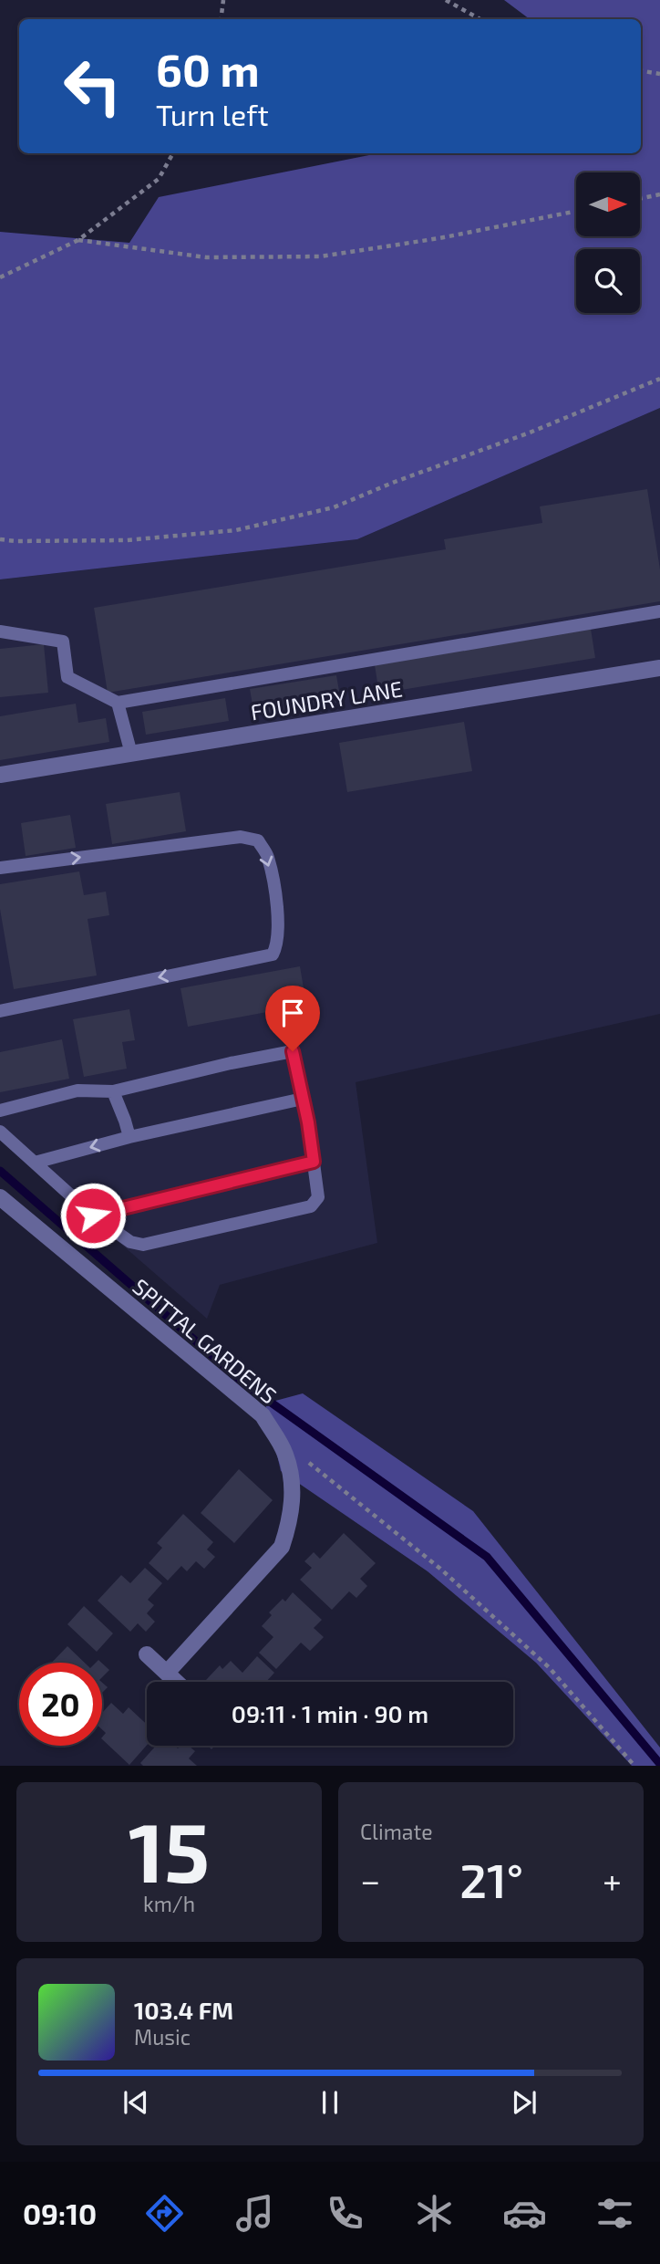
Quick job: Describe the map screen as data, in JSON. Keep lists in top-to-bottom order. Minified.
{"streets":{"street":["FOUNDRY LANE","SPITTAL GARDENS"]},"north":"right","page":{"turn":["60 m","Turn left"],"limit":"20","trip":"09:11 · 1 min · 90 m","tile":[["15","km/h"],"Climate"],"heat":["−","21°","+"],"song":["103.4 FM","Music"],"tabs":"09:10"}}
